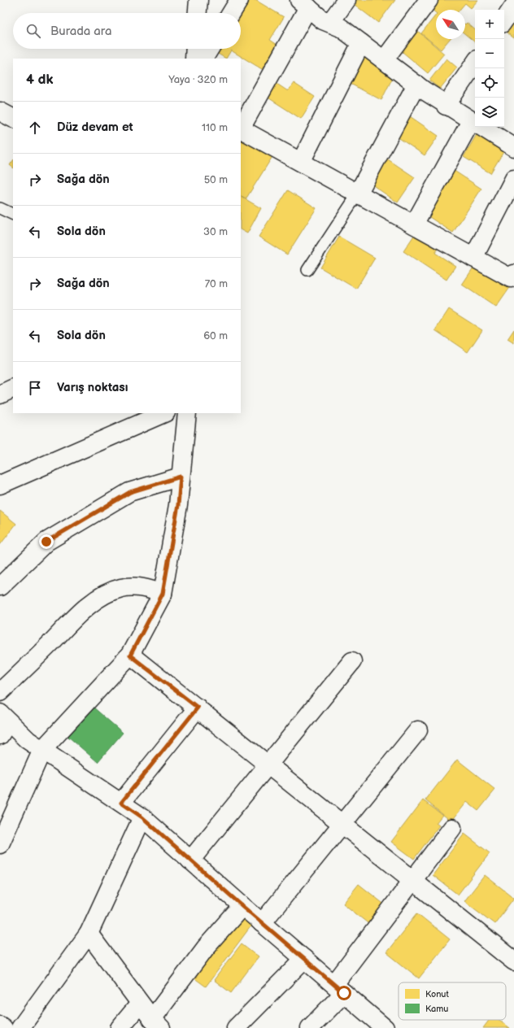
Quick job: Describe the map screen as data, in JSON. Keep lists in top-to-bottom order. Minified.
{"legend":["Konut","Kamu"],"north":"top left","page":{"map_buttons":["+","−"],"search":"Burada ara","heading":["4 dk","Yaya · 320 m"],"list":[["Düz devam et","110 m"],["Sağa dön","50 m"],["Sola dön","30 m"],["Sağa dön","70 m"],["Sola dön","60 m"],"Varış noktası"]}}
